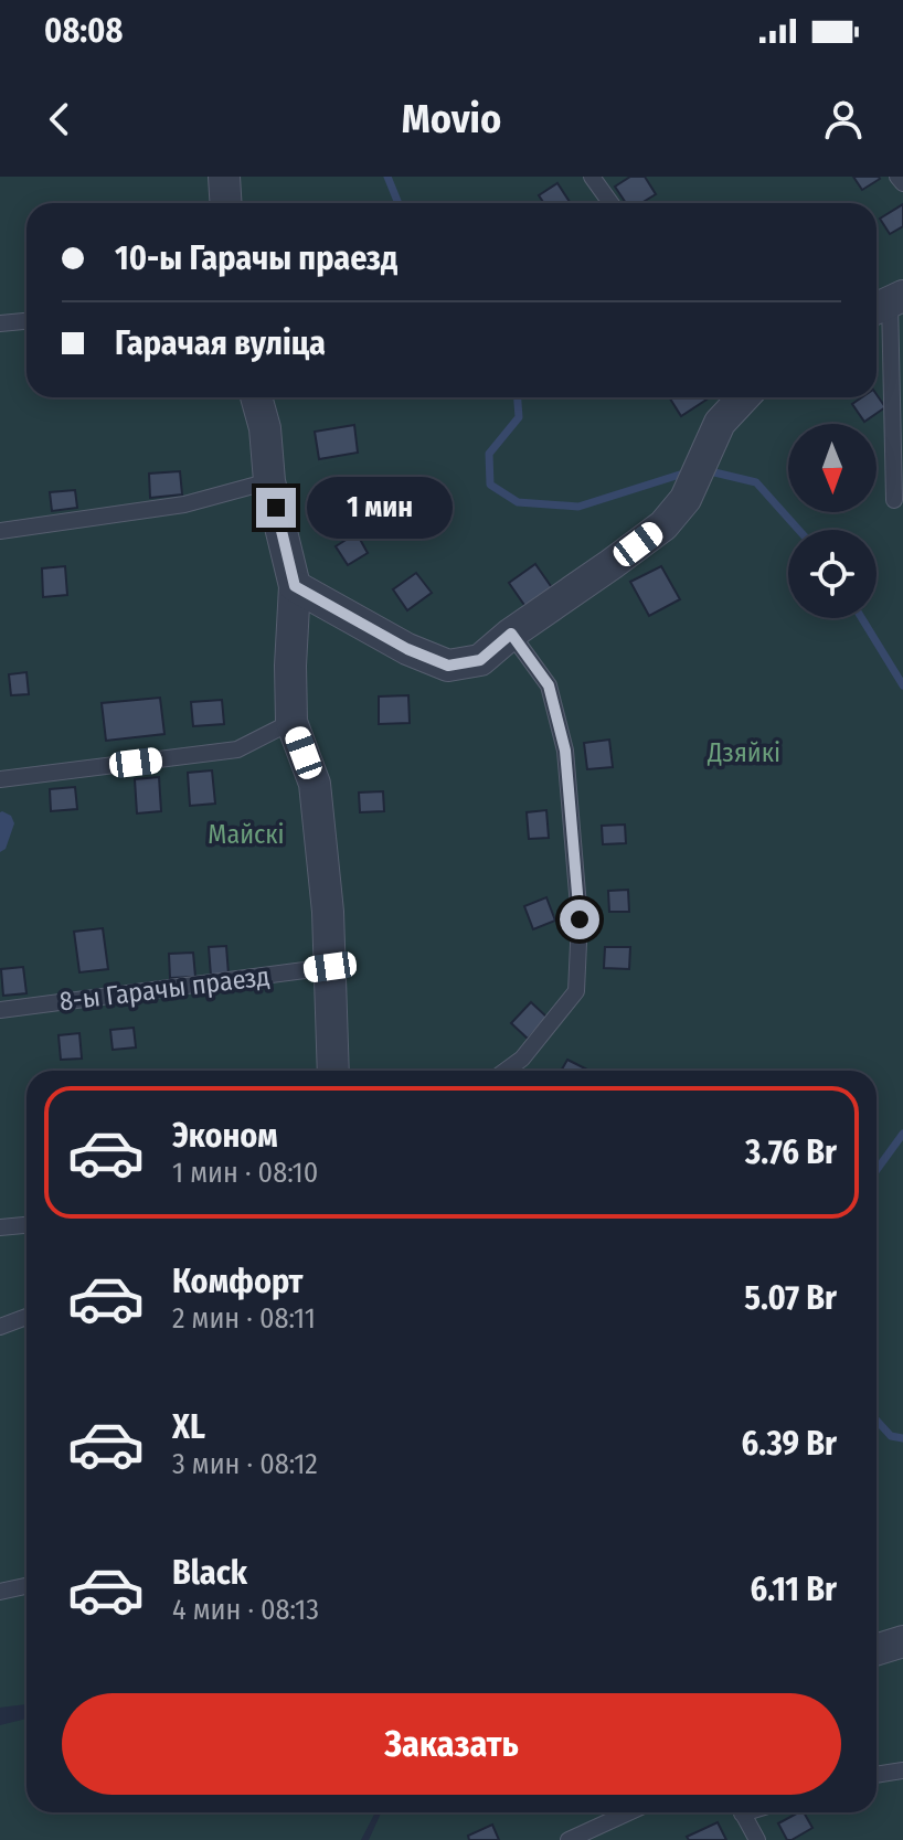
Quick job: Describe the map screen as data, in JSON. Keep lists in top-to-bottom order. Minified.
{"streets":{"lane":["8-ы Гарачы праезд"]},"parks":["Дзяйкі","Майскі"],"north":"bottom","page":{"status":"08:08","header":"Movio","banner":["10-ы Гарачы праезд","Гарачая вуліца"],"bubble":"1 мин","list":[{"name":"Эконом","note":"1 мин · 08:10","value":"3.76 Br"},{"name":"Комфорт","note":"2 мин · 08:11","value":"5.07 Br"},{"name":"XL","note":"3 мин · 08:12","value":"6.39 Br"},{"name":"Black","note":"4 мин · 08:13","value":"6.11 Br"}],"buttons":"Заказать"}}
